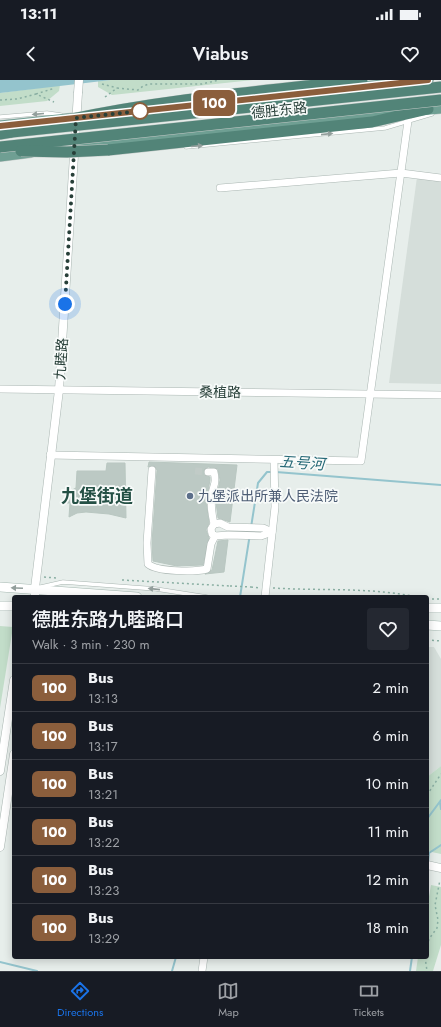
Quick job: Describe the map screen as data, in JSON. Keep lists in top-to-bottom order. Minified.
{"streets":{"main road":["德胜东路"],"street":["九睦路","桑植路"]},"crossings":[["德胜东路","九睦路"],["九睦路","桑植路"]],"districts":["九堡街道"],"water":["五号河"],"places":["九堡派出所兼人民法院"],"lines":["bus line 100"],"page":{"status":"13:11","header":"Viabus","on_map":"100","heading":["德胜东路九睦路口","Walk · 3 min · 230 m"],"list":[{"mark":"100","name":"Bus","note":"13:13","value":"2 min"},{"mark":"100","name":"Bus","note":"13:17","value":"6 min"},{"mark":"100","name":"Bus","note":"13:21","value":"10 min"},{"mark":"100","name":"Bus","note":"13:22","value":"11 min"},{"mark":"100","name":"Bus","note":"13:23","value":"12 min"},{"mark":"100","name":"Bus","note":"13:29","value":"18 min"}],"tabs":["Directions","Map","Tickets"]}}
